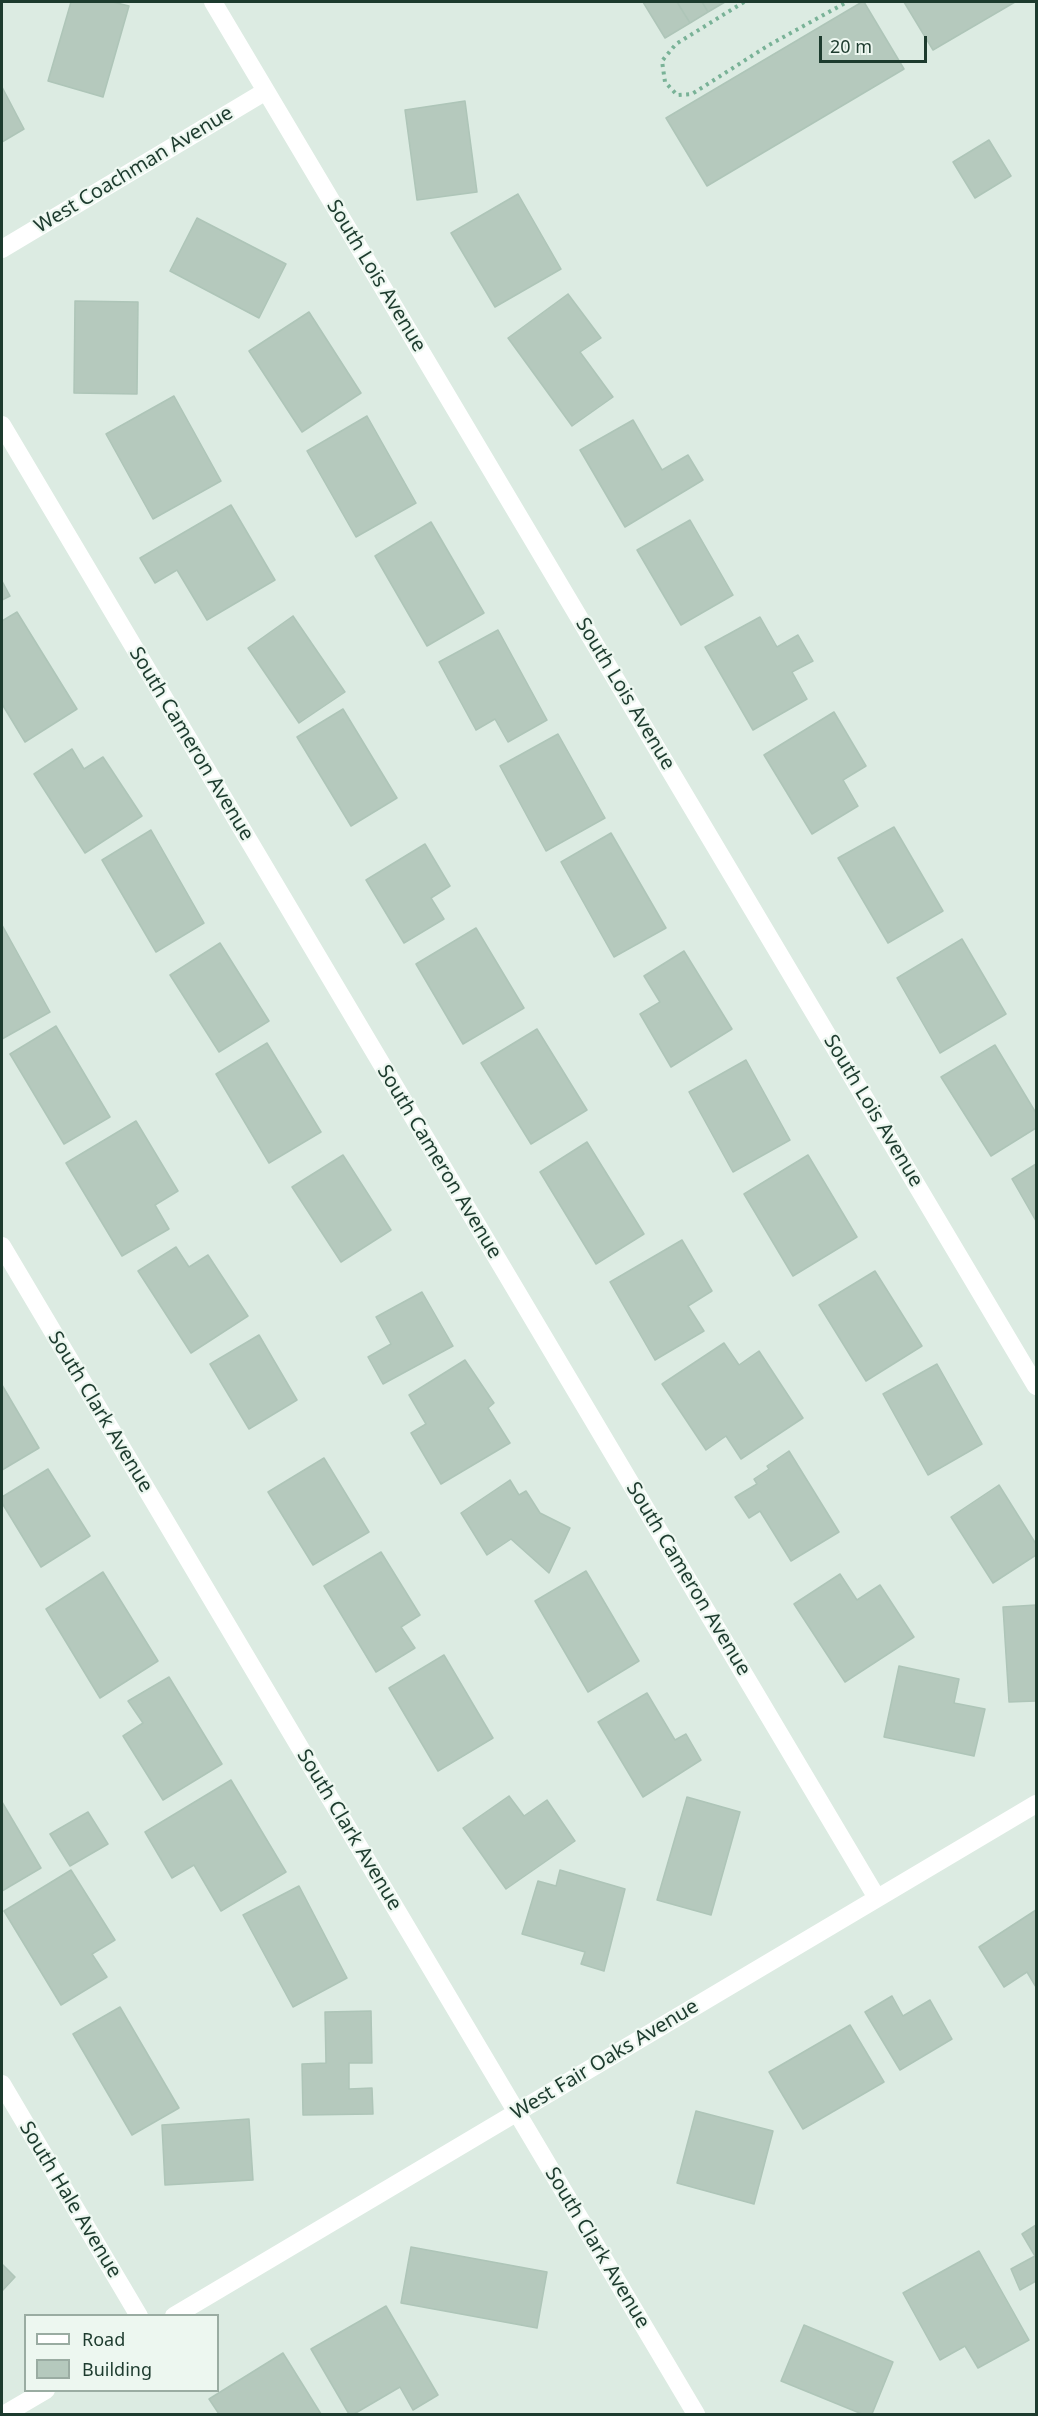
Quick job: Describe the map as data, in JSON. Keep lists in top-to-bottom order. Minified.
{"streets":{"street":["West Coachman Avenue","South Lois Avenue","South Cameron Avenue","South Clark Avenue","West Fair Oaks Avenue","South Hale Avenue"]},"crossings":[["West Coachman Avenue","South Lois Avenue"],["South Cameron Avenue","West Fair Oaks Avenue"],["South Clark Avenue","West Fair Oaks Avenue"]],"legend":["Road","Building"],"scale_bar":"20 m"}
